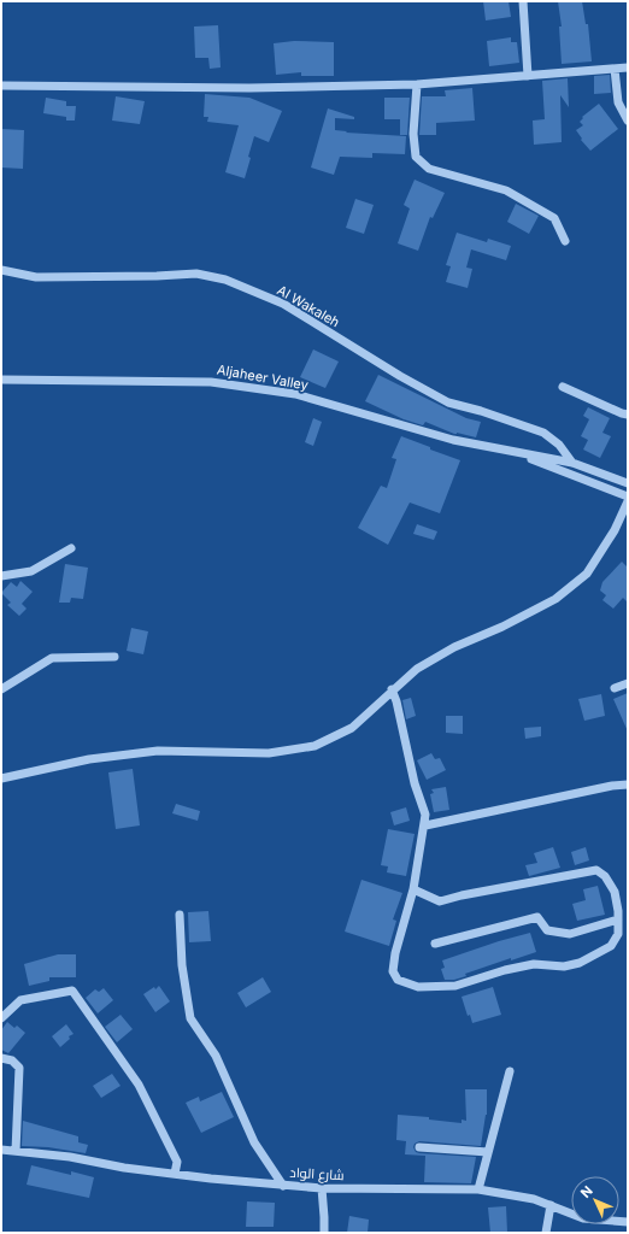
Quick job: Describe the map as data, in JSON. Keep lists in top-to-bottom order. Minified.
{"streets":{"street":["Al Wakaleh","Aljaheer Valley","شارع الواد"]},"crossings":[["Al Wakaleh","Aljaheer Valley"]],"north":"top left"}
